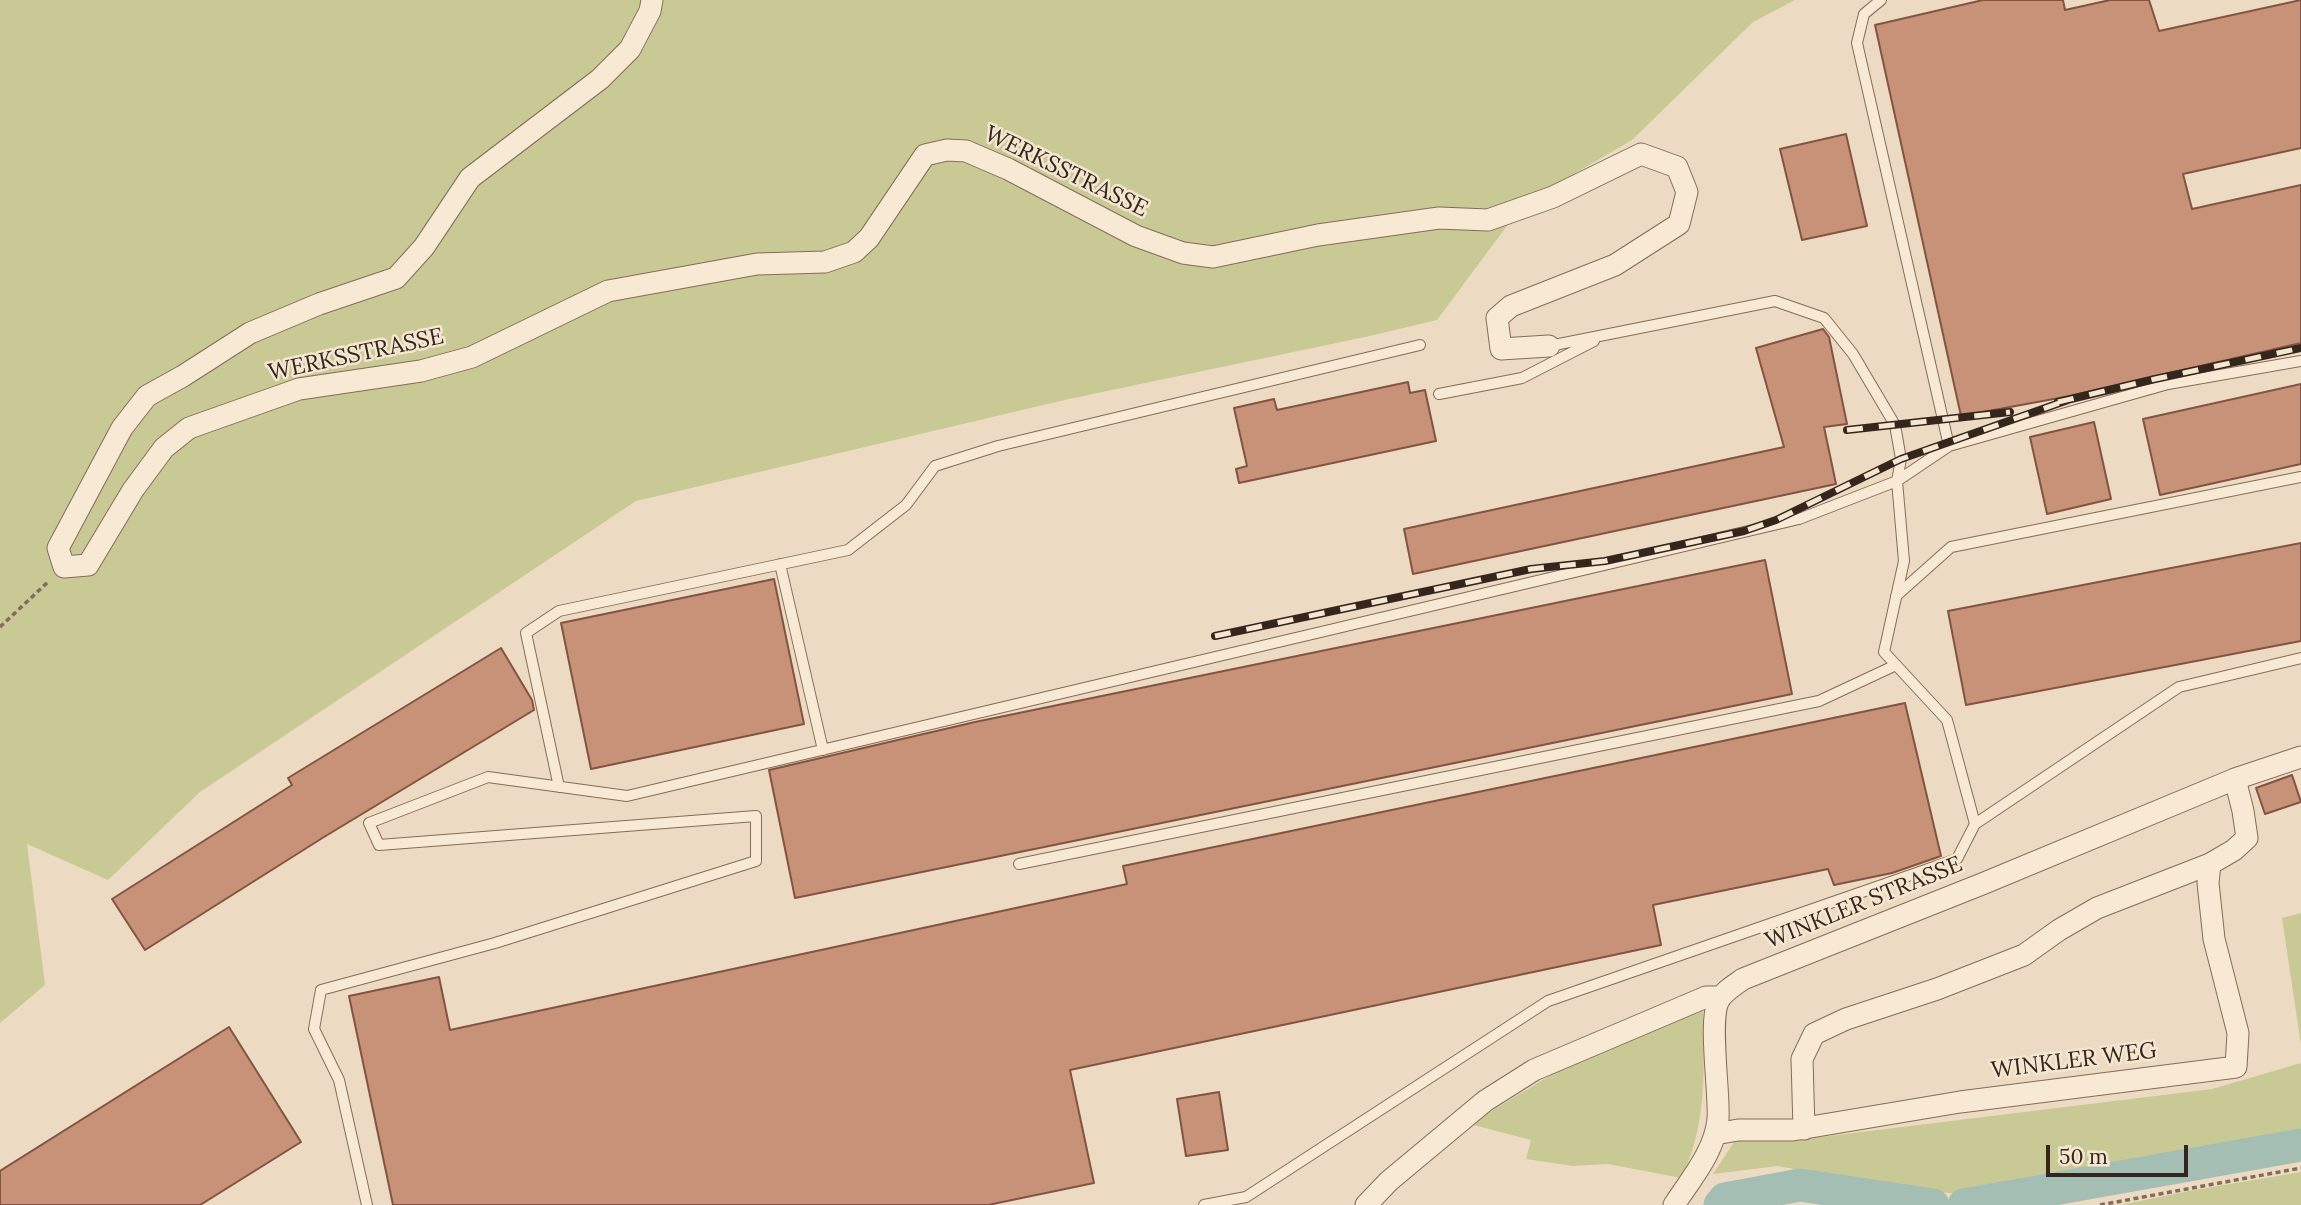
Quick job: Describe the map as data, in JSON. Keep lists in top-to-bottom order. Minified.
{"streets":{"street":["WERKSSTRASSE","WINKLER STRASSE","WINKLER WEG"]},"scale_bar":"50 m"}
